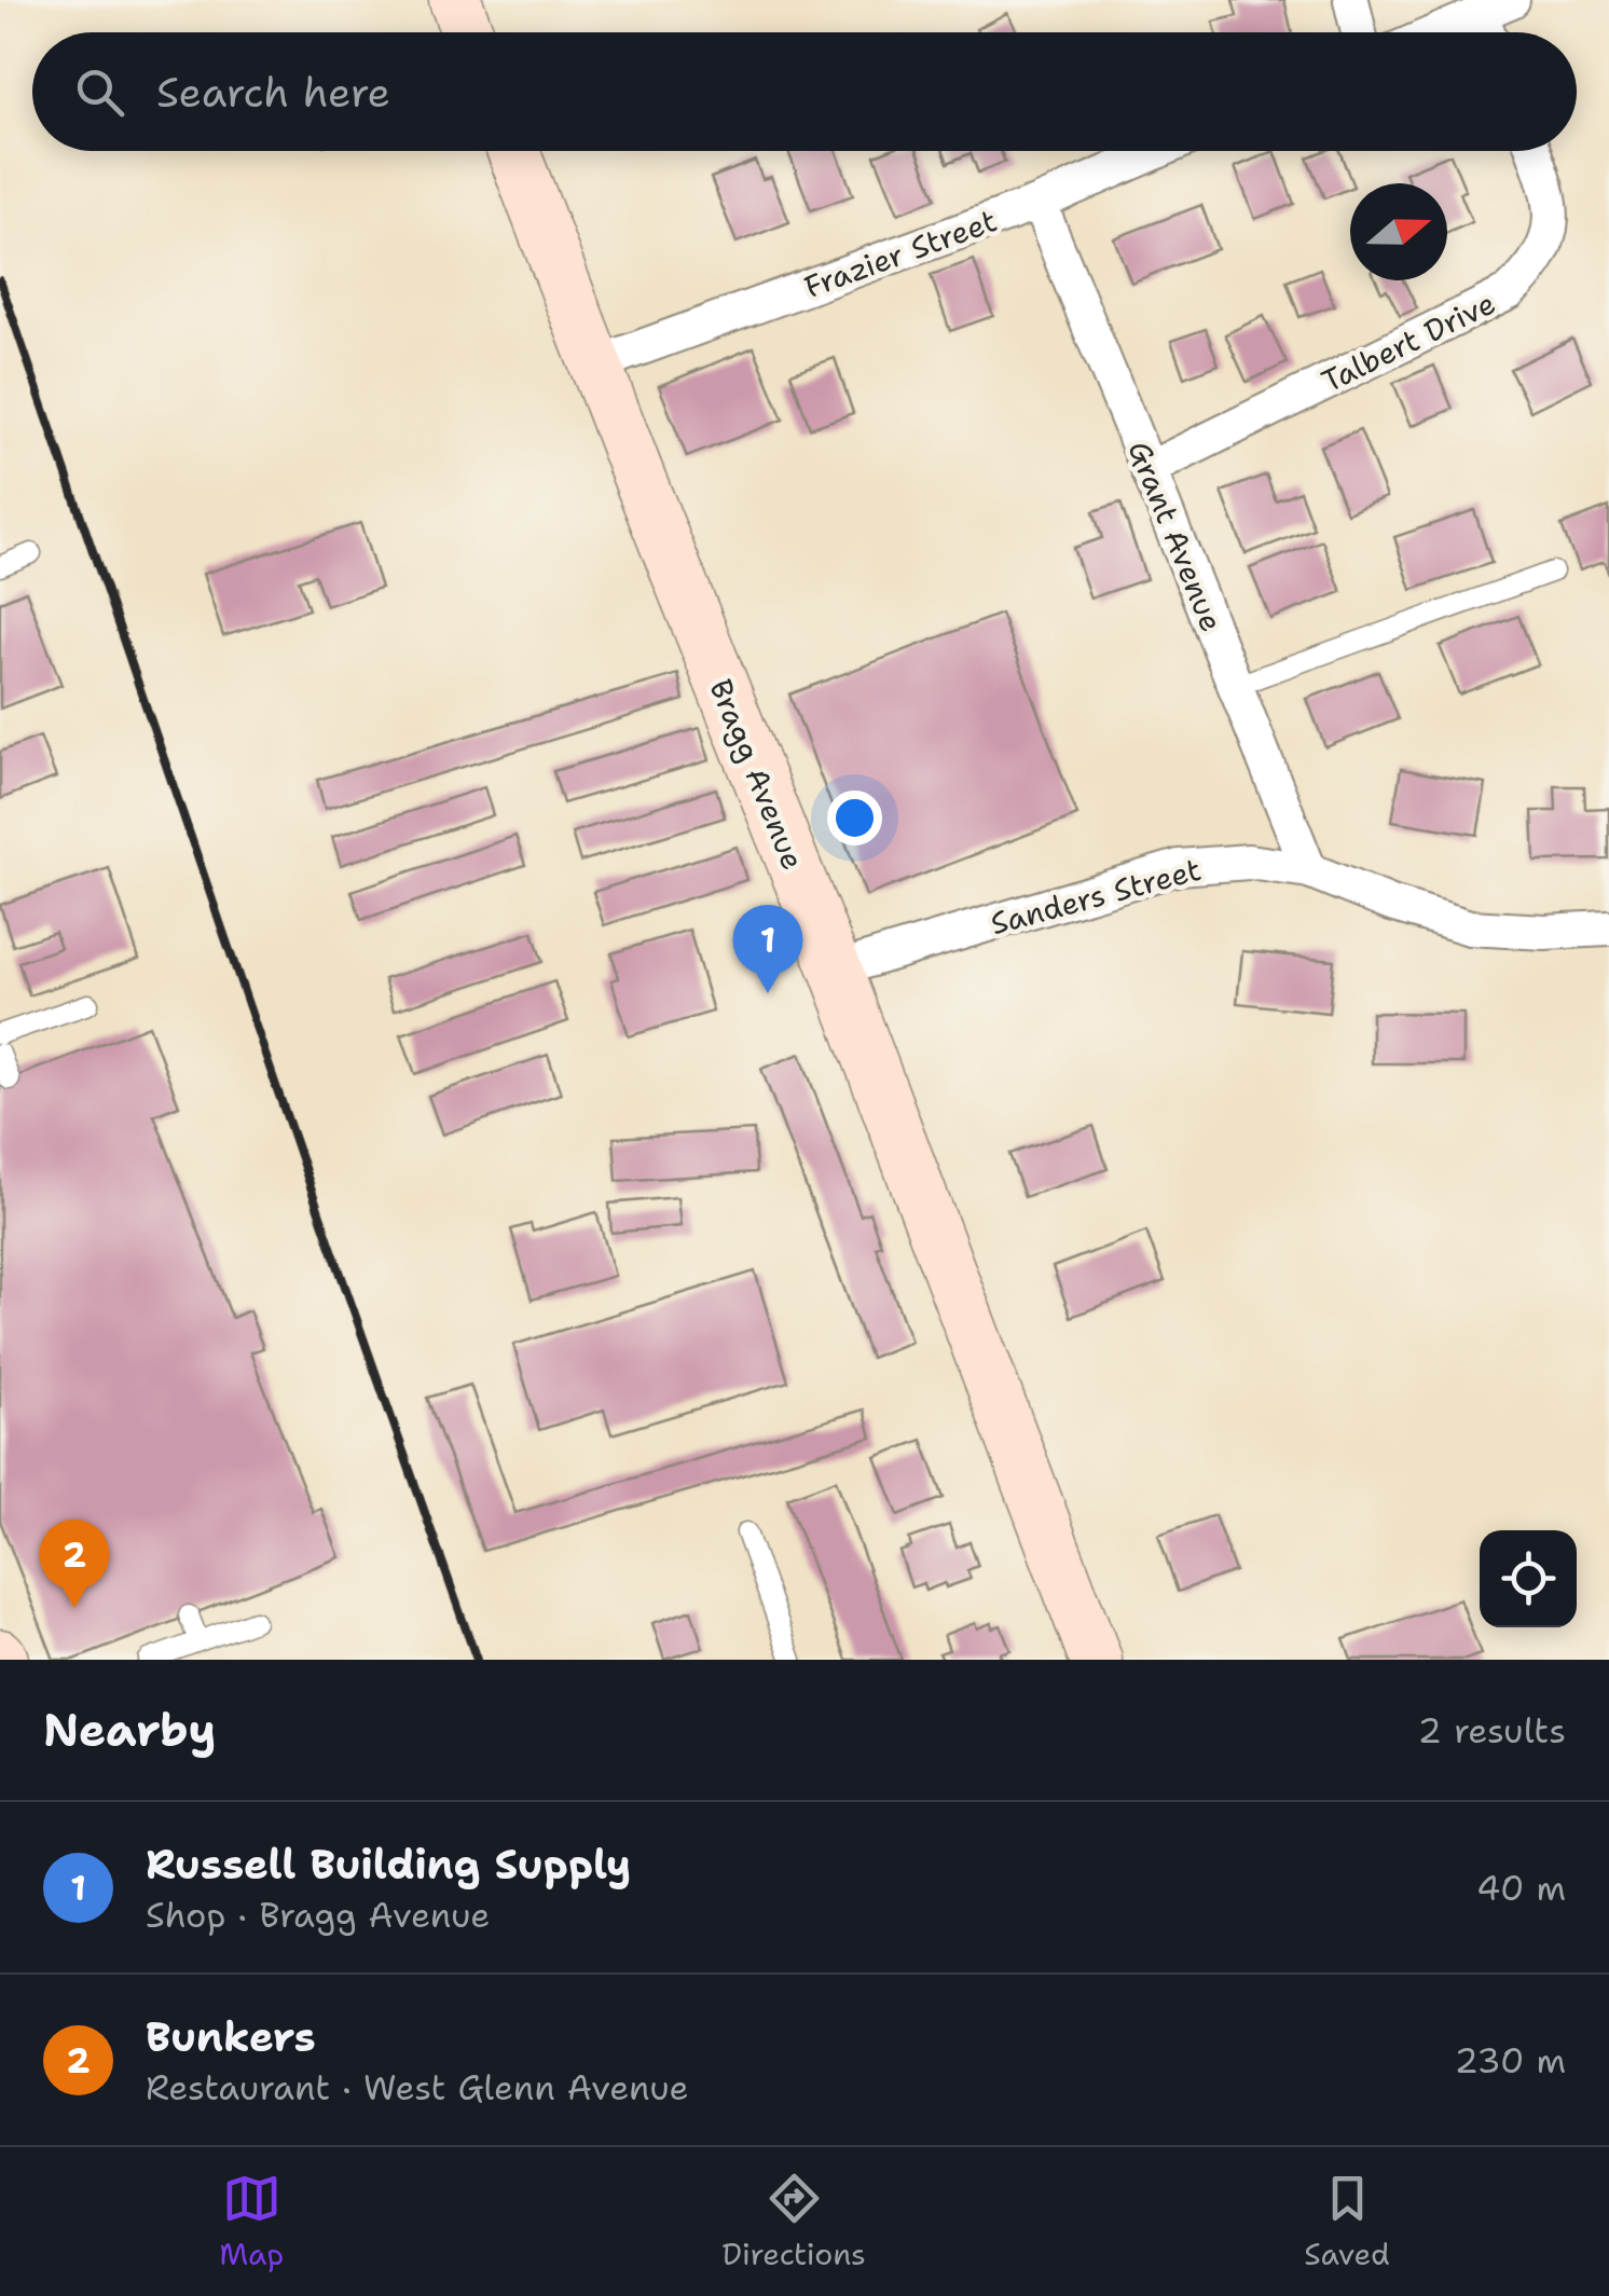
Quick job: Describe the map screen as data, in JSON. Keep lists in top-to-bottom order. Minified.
{"streets":{"main road":["Bragg Avenue"],"street":["Frazier Street","Talbert Drive","Grant Avenue","Sanders Street"]},"crossings":[["Frazier Street","Grant Avenue"],["Frazier Street","Bragg Avenue"],["Talbert Drive","Grant Avenue"],["Grant Avenue","Sanders Street"],["Bragg Avenue","Sanders Street"]],"north":"right","page":{"search":"Search here","pins":["1","2"],"heading":["Nearby","2 results"],"list":[{"mark":"1","name":"Russell Building Supply","note":"Shop · Bragg Avenue","value":"40 m"},{"mark":"2","name":"Bunkers","note":"Restaurant · West Glenn Avenue","value":"230 m"}],"nav":["Map","Directions","Saved"]}}
